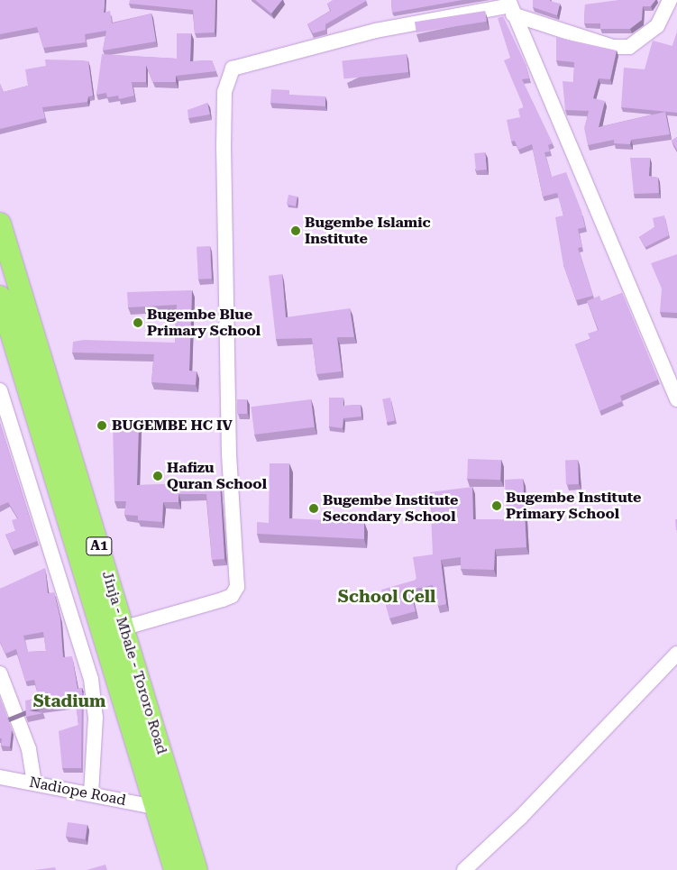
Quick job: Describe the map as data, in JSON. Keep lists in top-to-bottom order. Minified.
{"streets":{"highway":["A1","Jinja - Mbale - Tororo Road"],"street":["Nadiope Road"]},"crossings":[["Jinja - Mbale - Tororo Road","Nadiope Road"]],"districts":["School Cell","Stadium"],"places":["Bugembe Islamic Institute","Bugembe Blue Primary School","BUGEMBE HC IV","Hafizu Quran School","Bugembe Institute Primary School","Bugembe Institute Secondary School"]}
